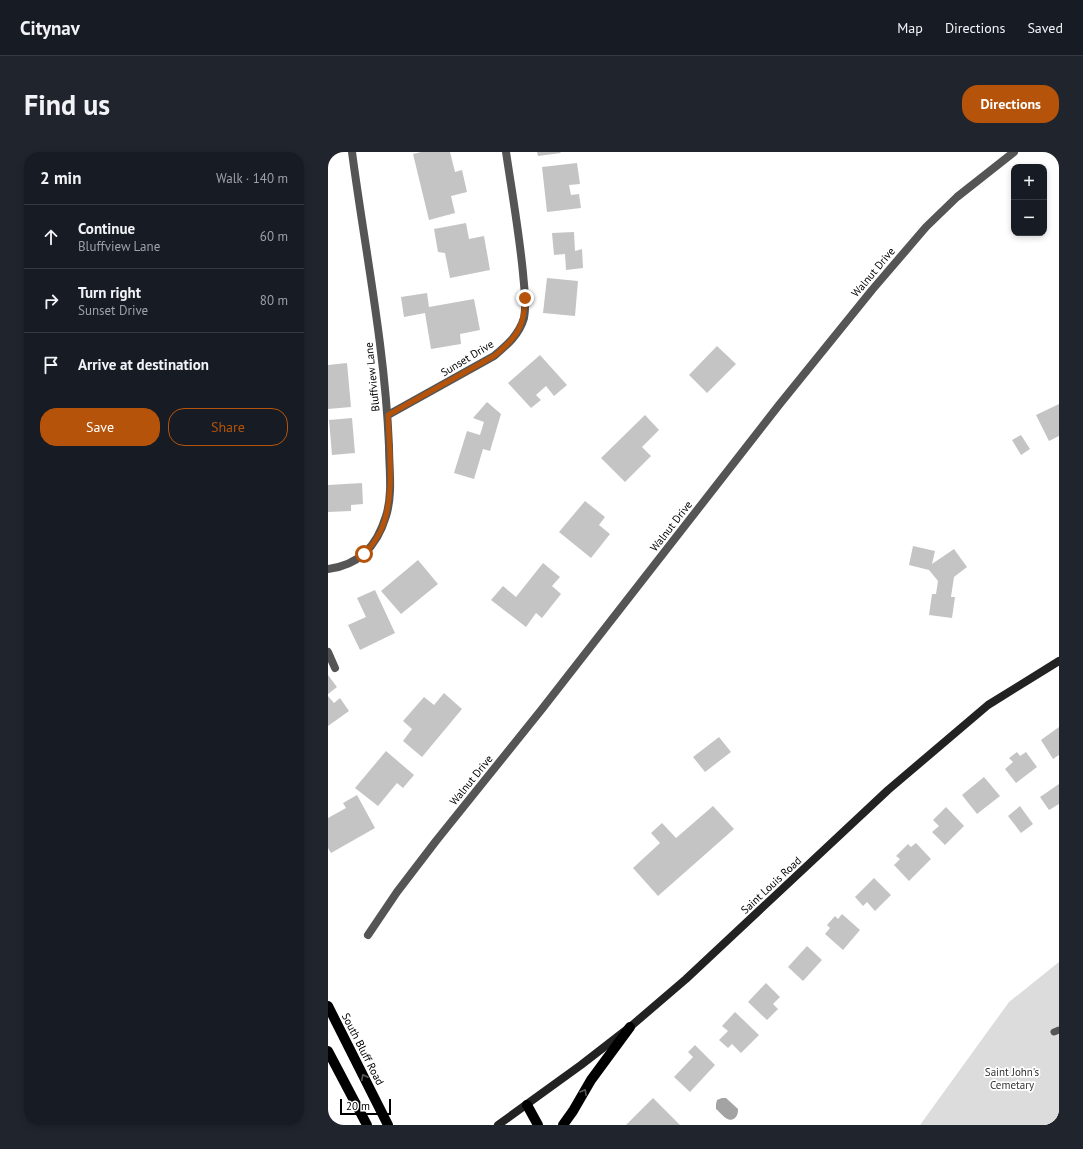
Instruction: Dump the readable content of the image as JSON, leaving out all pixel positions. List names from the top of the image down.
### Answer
{
  "streets": {
    "main road": ["South Bluff Road"],
    "street": [
      "Walnut Drive",
      "Sunset Drive",
      "Bluffview Lane",
      "Saint Louis Road"
    ]
  },
  "crossings": [
    ["Sunset Drive", "Bluffview Lane"]
  ],
  "parks": ["Saint John's Cemetary"],
  "scale_bar": "20 m",
  "page": {
    "header": "Citynav",
    "nav": ["Map", "Directions", "Saved"],
    "buttons": [
      "Directions",
      ["Save", "Share"]
    ],
    "title": "Find us",
    "heading": ["2 min", "Walk · 140 m"],
    "map_buttons": ["+", "−"],
    "list": [
      ["Continue", "Bluffview Lane", "60 m"],
      ["Turn right", "Sunset Drive", "80 m"],
      "Arrive at destination"
    ],
    "scale": "20 m"
  }
}
